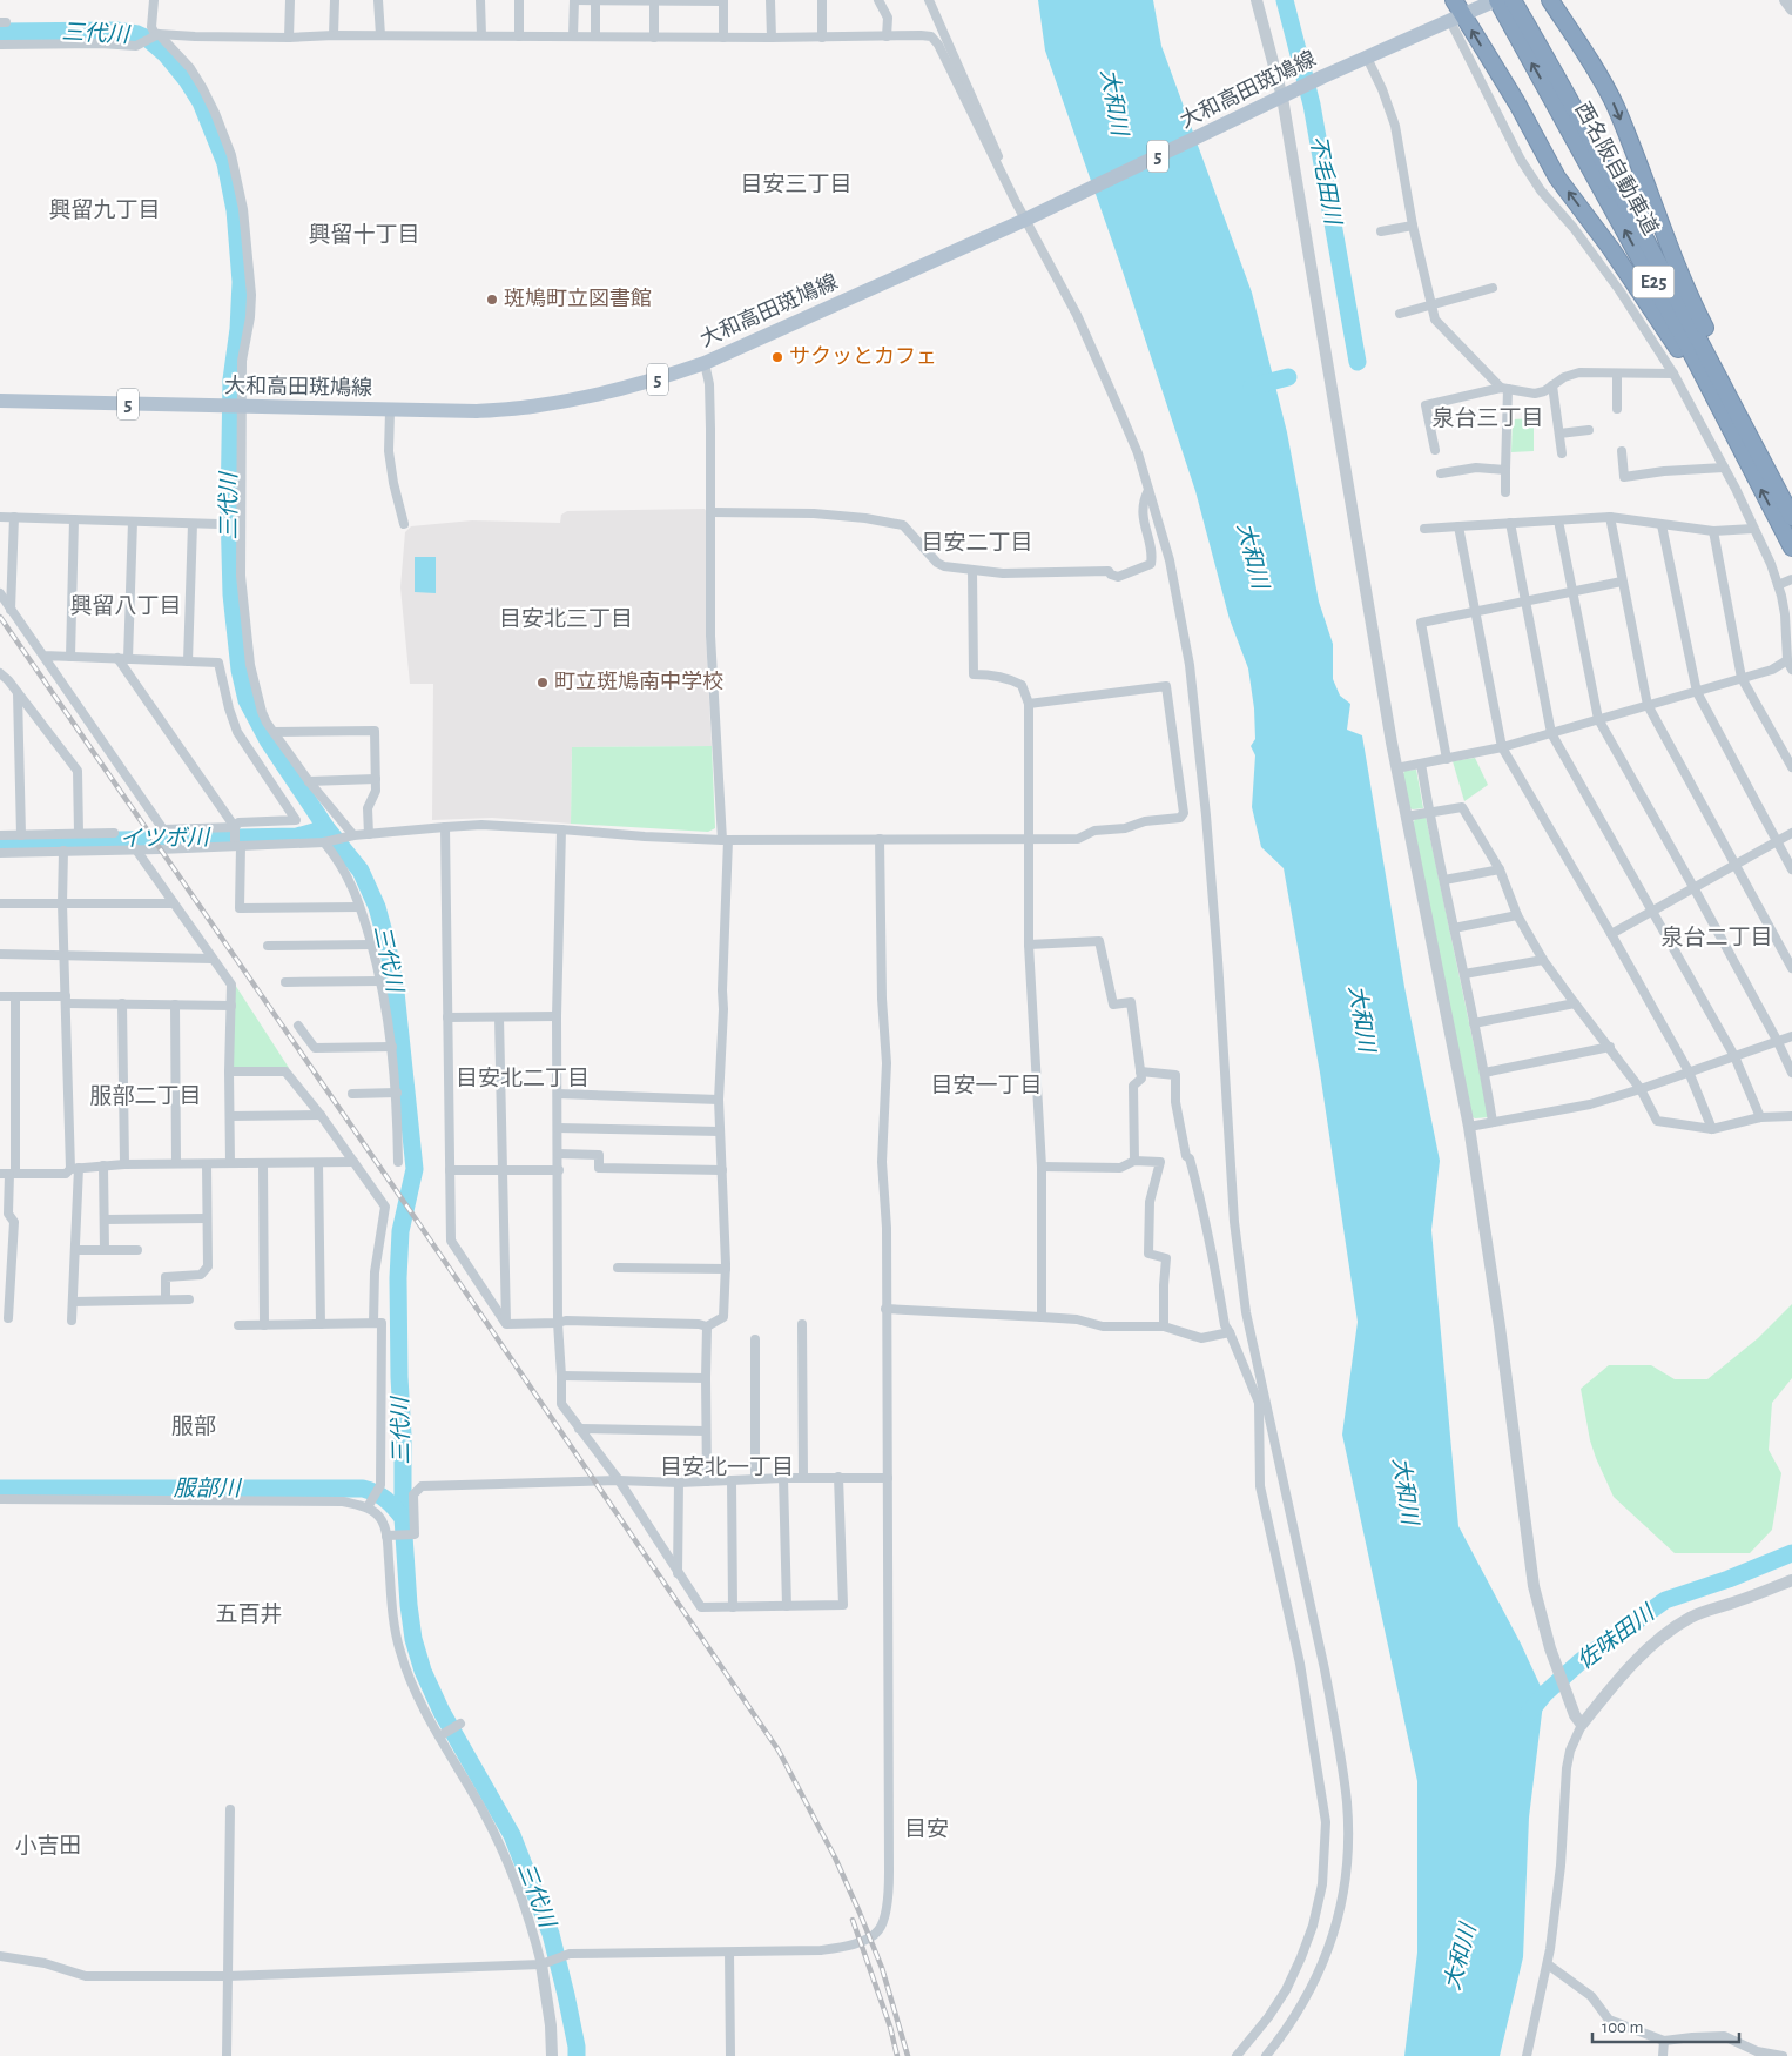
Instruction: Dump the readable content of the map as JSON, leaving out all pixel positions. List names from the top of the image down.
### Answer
{
  "streets": {
    "highway": ["西名阪自動車道", "E25"],
    "main road": ["大和高田斑鳩線", "5"]
  },
  "crossings": [
    ["大和高田斑鳩線", "西名阪自動車道"]
  ],
  "districts": [
    "目安三丁目",
    "興留九丁目",
    "興留十丁目",
    "泉台三丁目",
    "目安二丁目",
    "興留八丁目",
    "目安北三丁目",
    "泉台二丁目",
    "目安北二丁目",
    "目安一丁目",
    "服部二丁目",
    "服部",
    "目安北一丁目",
    "五百井",
    "目安",
    "小吉田"
  ],
  "water": [
    "三代川",
    "大和川",
    "不毛田川",
    "イツボ川",
    "服部川",
    "佐味田川"
  ],
  "places": ["斑鳩町立図書館", "サクッとカフェ", "町立斑鳩南中学校"],
  "scale_bar": "100 m"
}
